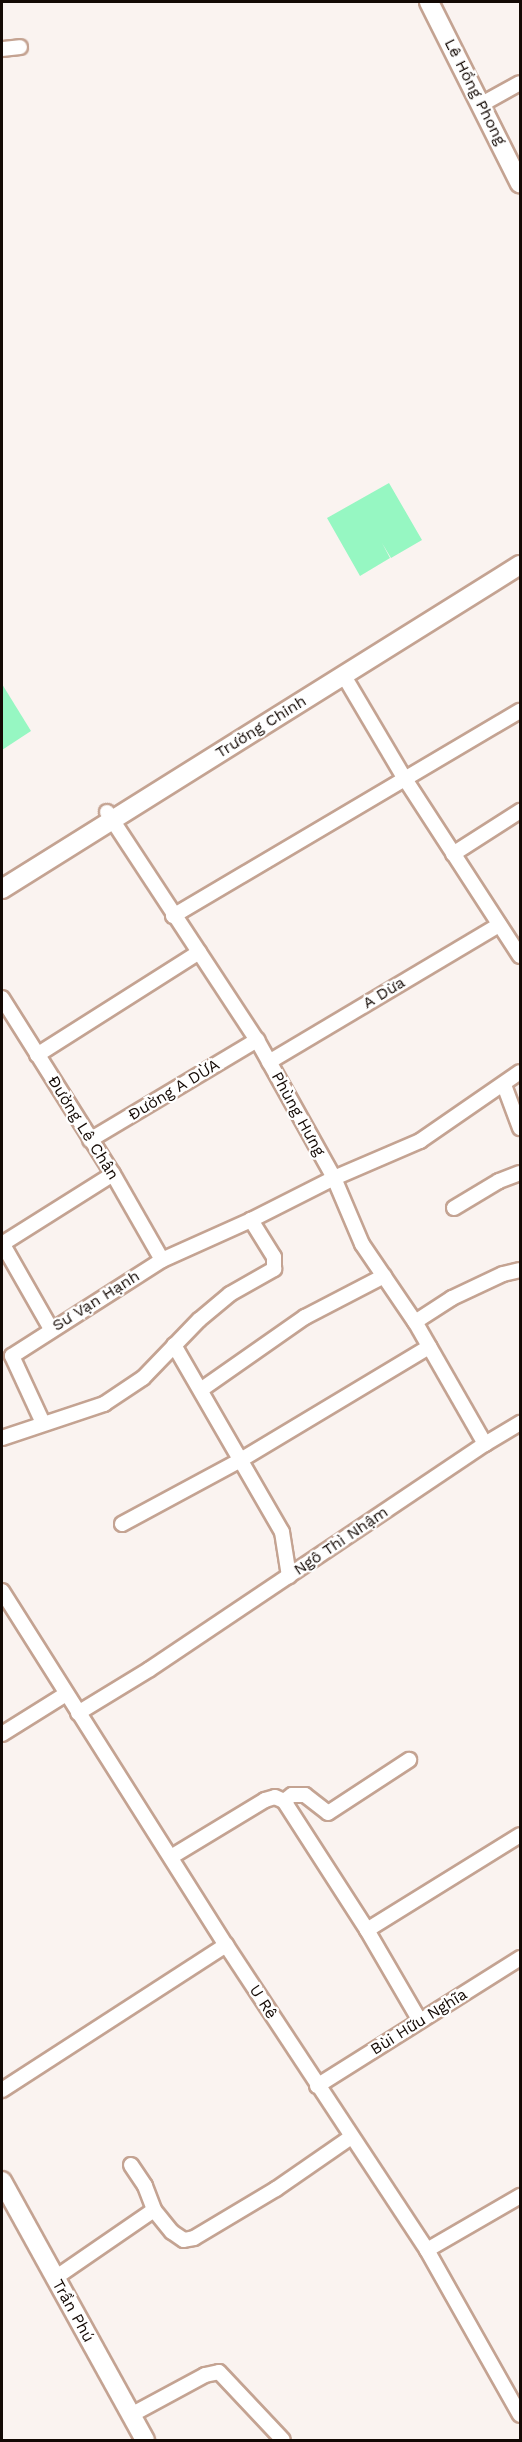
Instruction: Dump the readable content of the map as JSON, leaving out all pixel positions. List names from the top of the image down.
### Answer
{
  "streets": {
    "street": [
      "Lê Hồng Phong",
      "Trường Chinh",
      "A Dừa",
      "Đường A DỪA",
      "Phùng Hưng",
      "Đường Lê Chân",
      "Sư Vạn Hạnh",
      "Ngô Thì Nhậm",
      "U Rê",
      "Bùi Hữu Nghĩa",
      "Trần Phú"
    ]
  },
  "crossings": [
    ["Trường Chinh", "Phùng Hưng"],
    ["A Dừa", "Phùng Hưng"],
    ["Đường A DỪA", "Phùng Hưng"],
    ["Đường A DỪA", "Đường Lê Chân"],
    ["Phùng Hưng", "Sư Vạn Hạnh"],
    ["Đường Lê Chân", "Sư Vạn Hạnh"],
    ["Ngô Thì Nhậm", "U Rê"],
    ["U Rê", "Bùi Hữu Nghĩa"]
  ]
}
